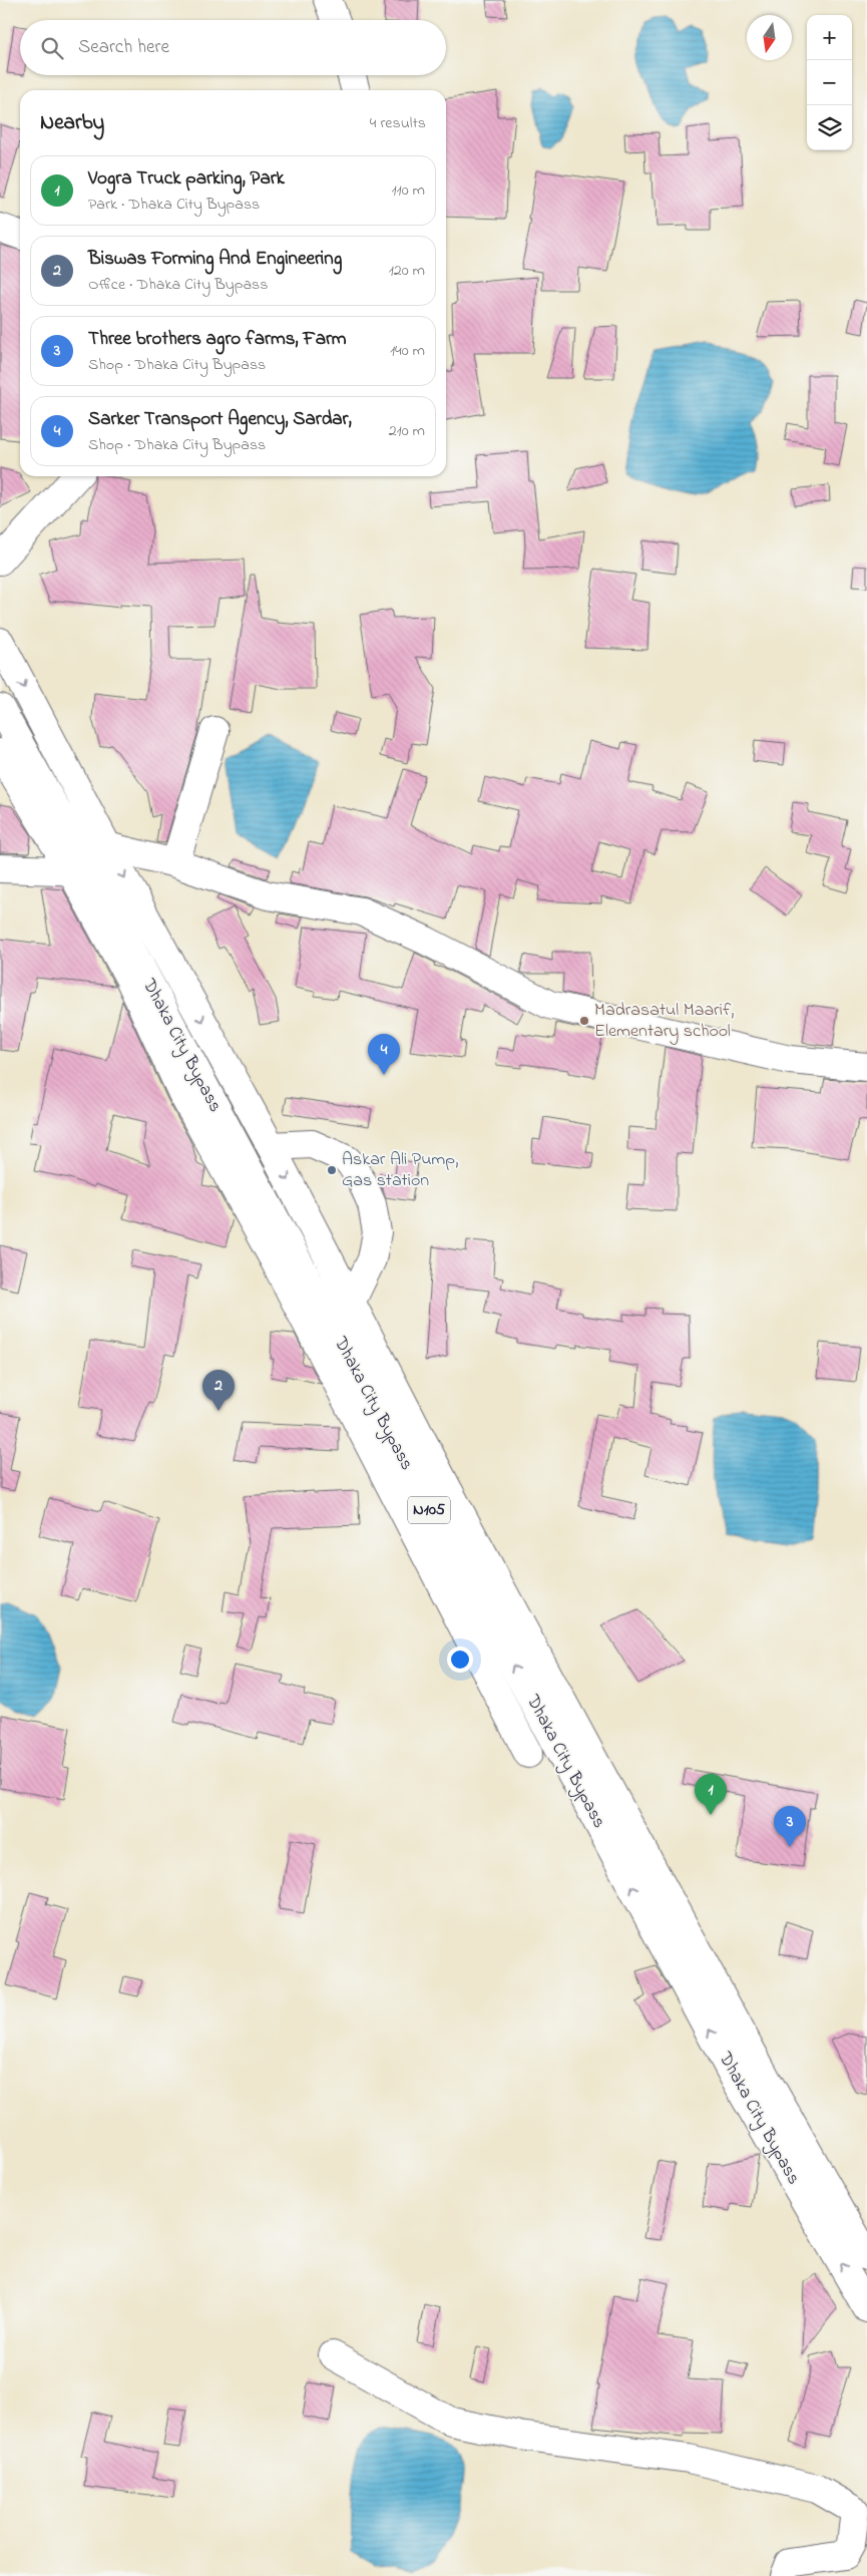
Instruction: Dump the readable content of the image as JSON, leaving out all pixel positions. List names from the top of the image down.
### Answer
{
  "streets": {
    "main road": ["Dhaka City Bypass", "N105"]
  },
  "places": ["Madrasatul Maarif, Elementary school", "Askar Ali Pump, Gas station"],
  "north": "bottom",
  "page": {
    "map_buttons": ["+", "−"],
    "search": "Search here",
    "heading": ["Nearby", "4 results"],
    "list": [
      {
        "mark": "1",
        "name": "Vogra Truck parking, Park",
        "note": "Park · Dhaka City Bypass",
        "value": "110 m"
      },
      {
        "mark": "2",
        "name": "Biswas Forming And Engineering",
        "note": "Office · Dhaka City Bypass",
        "value": "120 m"
      },
      {
        "mark": "3",
        "name": "Three brothers agro farms, Farm",
        "note": "Shop · Dhaka City Bypass",
        "value": "140 m"
      },
      {
        "mark": "4",
        "name": "Sarker Transport Agency, Sardar,",
        "note": "Shop · Dhaka City Bypass",
        "value": "210 m"
      }
    ],
    "pins": [
      "4",
      "2",
      "1",
      "3"
    ]
  }
}
